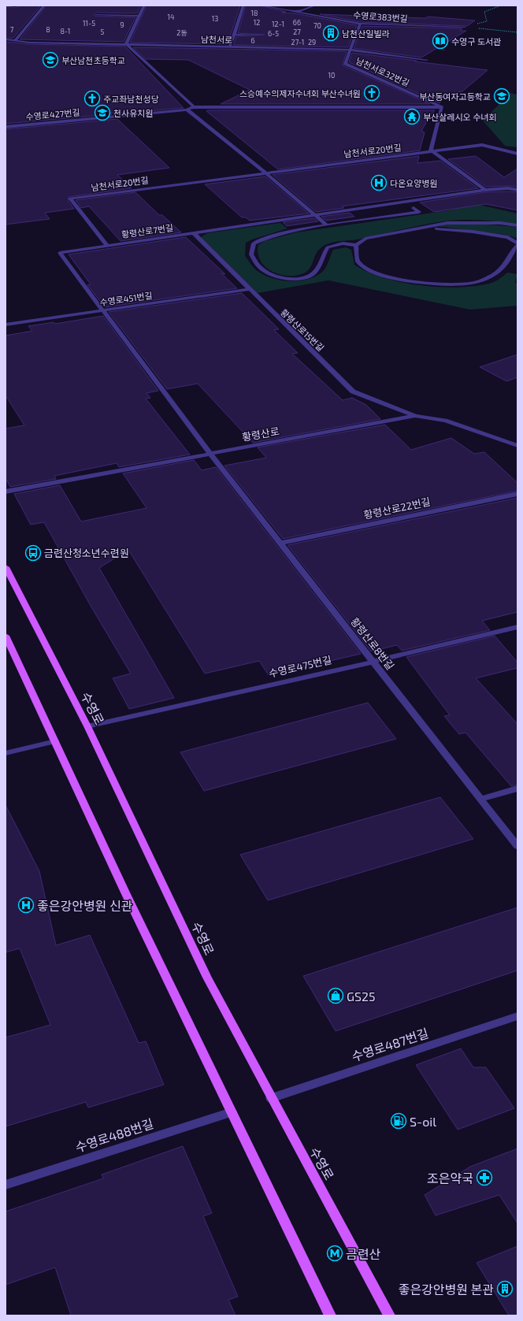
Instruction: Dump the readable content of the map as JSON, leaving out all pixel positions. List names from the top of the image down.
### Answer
{
  "streets": {
    "main road": ["수영로"],
    "street": [
      "수영로383번길",
      "남천서로",
      "남천서로32번길",
      "수영로427번길",
      "남천서로20번길",
      "황령산로7번길",
      "수영로451번길",
      "황령산로15번길",
      "황령산로",
      "황령산로22번길",
      "황령산로8번길",
      "수영로475번길",
      "수영로487번길",
      "수영로488번길"
    ]
  },
  "crossings": [
    ["수영로383번길", "남천서로32번길"],
    ["남천서로", "남천서로32번길"],
    ["남천서로32번길", "수영로427번길"],
    ["남천서로20번길", "황령산로7번길"],
    ["황령산로7번길", "수영로451번길"],
    ["황령산로7번길", "황령산로15번길"],
    ["황령산로7번길", "황령산로"],
    ["황령산로7번길", "황령산로8번길"],
    ["수영로451번길", "황령산로15번길"],
    ["황령산로15번길", "황령산로"],
    ["황령산로", "황령산로8번길"],
    ["황령산로22번길", "황령산로8번길"],
    ["황령산로8번길", "수영로475번길"],
    ["수영로475번길", "수영로"],
    ["수영로", "수영로487번길"]
  ],
  "places": {
    "building": ["남천산일빌라", "좋은강안병원 본관"],
    "library": ["수영구 도서관"],
    "school or university": ["부산남천초등학교", "부산동여자고등학교", "천사유치원"],
    "church": ["스승예수의제자수녀회 부산수녀원", "주교좌남천성당"],
    "temple": ["부산살레시오 수녀회"],
    "hospital": ["다온요양병원", "좋은강안병원 신관"],
    "bus stop": ["금련산청소년수련원"],
    "shop": ["GS25"],
    "fuel station": ["S-oil"],
    "pharmacy": ["조은약국"],
    "metro station": ["금련산"]
  },
  "house_numbers": [
    "18",
    "14",
    "13",
    "12",
    "66",
    "11-5",
    "12-1",
    "9",
    "70",
    "7",
    "8",
    "8-1",
    "5",
    "27",
    "2동",
    "6-5",
    "6",
    "27-1",
    "29",
    "10"
  ]
}
